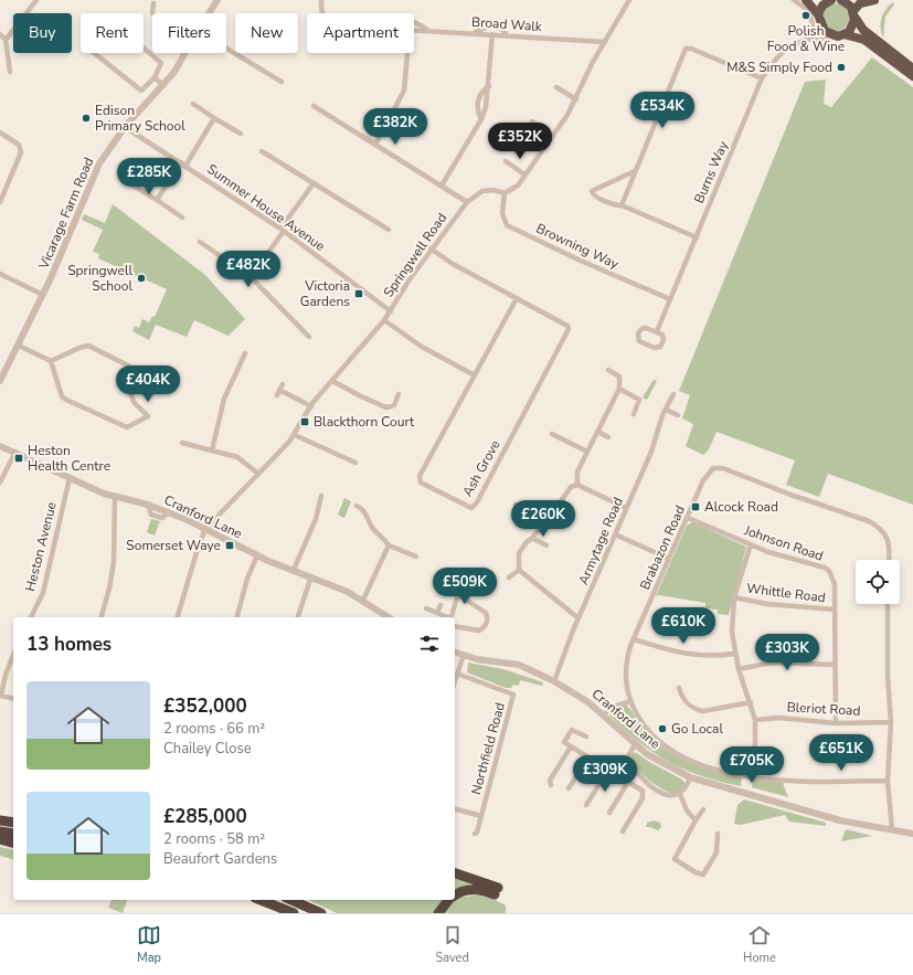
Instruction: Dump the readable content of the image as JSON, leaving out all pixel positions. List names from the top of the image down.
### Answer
{
  "streets": {
    "street": [
      "Broad Walk",
      "Burns Way",
      "Summer House Avenue",
      "Vicarage Farm Road",
      "Browning Way",
      "Springwell Road",
      "Ash Grove",
      "Cranford Lane",
      "Armytage Road",
      "Johnson Road",
      "Heston Avenue",
      "Brabazon Road",
      "Whittle Road",
      "Bleriot Road",
      "Northfield Road"
    ]
  },
  "crossings": [
    ["Burns Way", "Browning Way"],
    ["Summer House Avenue", "Vicarage Farm Road"],
    ["Summer House Avenue", "Springwell Road"],
    ["Browning Way", "Springwell Road"],
    ["Springwell Road", "Ash Grove"],
    ["Springwell Road", "Cranford Lane"],
    ["Cranford Lane", "Armytage Road"],
    ["Cranford Lane", "Heston Avenue"],
    ["Johnson Road", "Brabazon Road"],
    ["Johnson Road", "Whittle Road"],
    ["Johnson Road", "Bleriot Road"]
  ],
  "places": {
    "other": [
      "Polish Food & Wine",
      "M&S Simply Food",
      "Edison Primary School",
      "Springwell School",
      "Go Local"
    ],
    "transit": [
      "Victoria Gardens",
      "Blackthorn Court",
      "Heston Health Centre",
      "Alcock Road",
      "Somerset Waye"
    ]
  },
  "page": {
    "chip": [
      "Buy",
      "Rent",
      "Filters",
      "New",
      "Apartment"
    ],
    "price": [
      "£534K",
      "£382K",
      "£352K",
      "£285K",
      "£482K",
      "£404K",
      "£260K",
      "£509K",
      "£610K",
      "£303K",
      "£651K",
      "£705K",
      "£309K"
    ],
    "heading": "13 homes",
    "list": [
      {
        "name": "£352,000",
        "note": "2 rooms · 66 m² · Chailey Close"
      },
      {
        "name": "£285,000",
        "note": "2 rooms · 58 m² · Beaufort Gardens"
      }
    ],
    "tabs": ["Map", "Saved", "Home"]
  }
}
